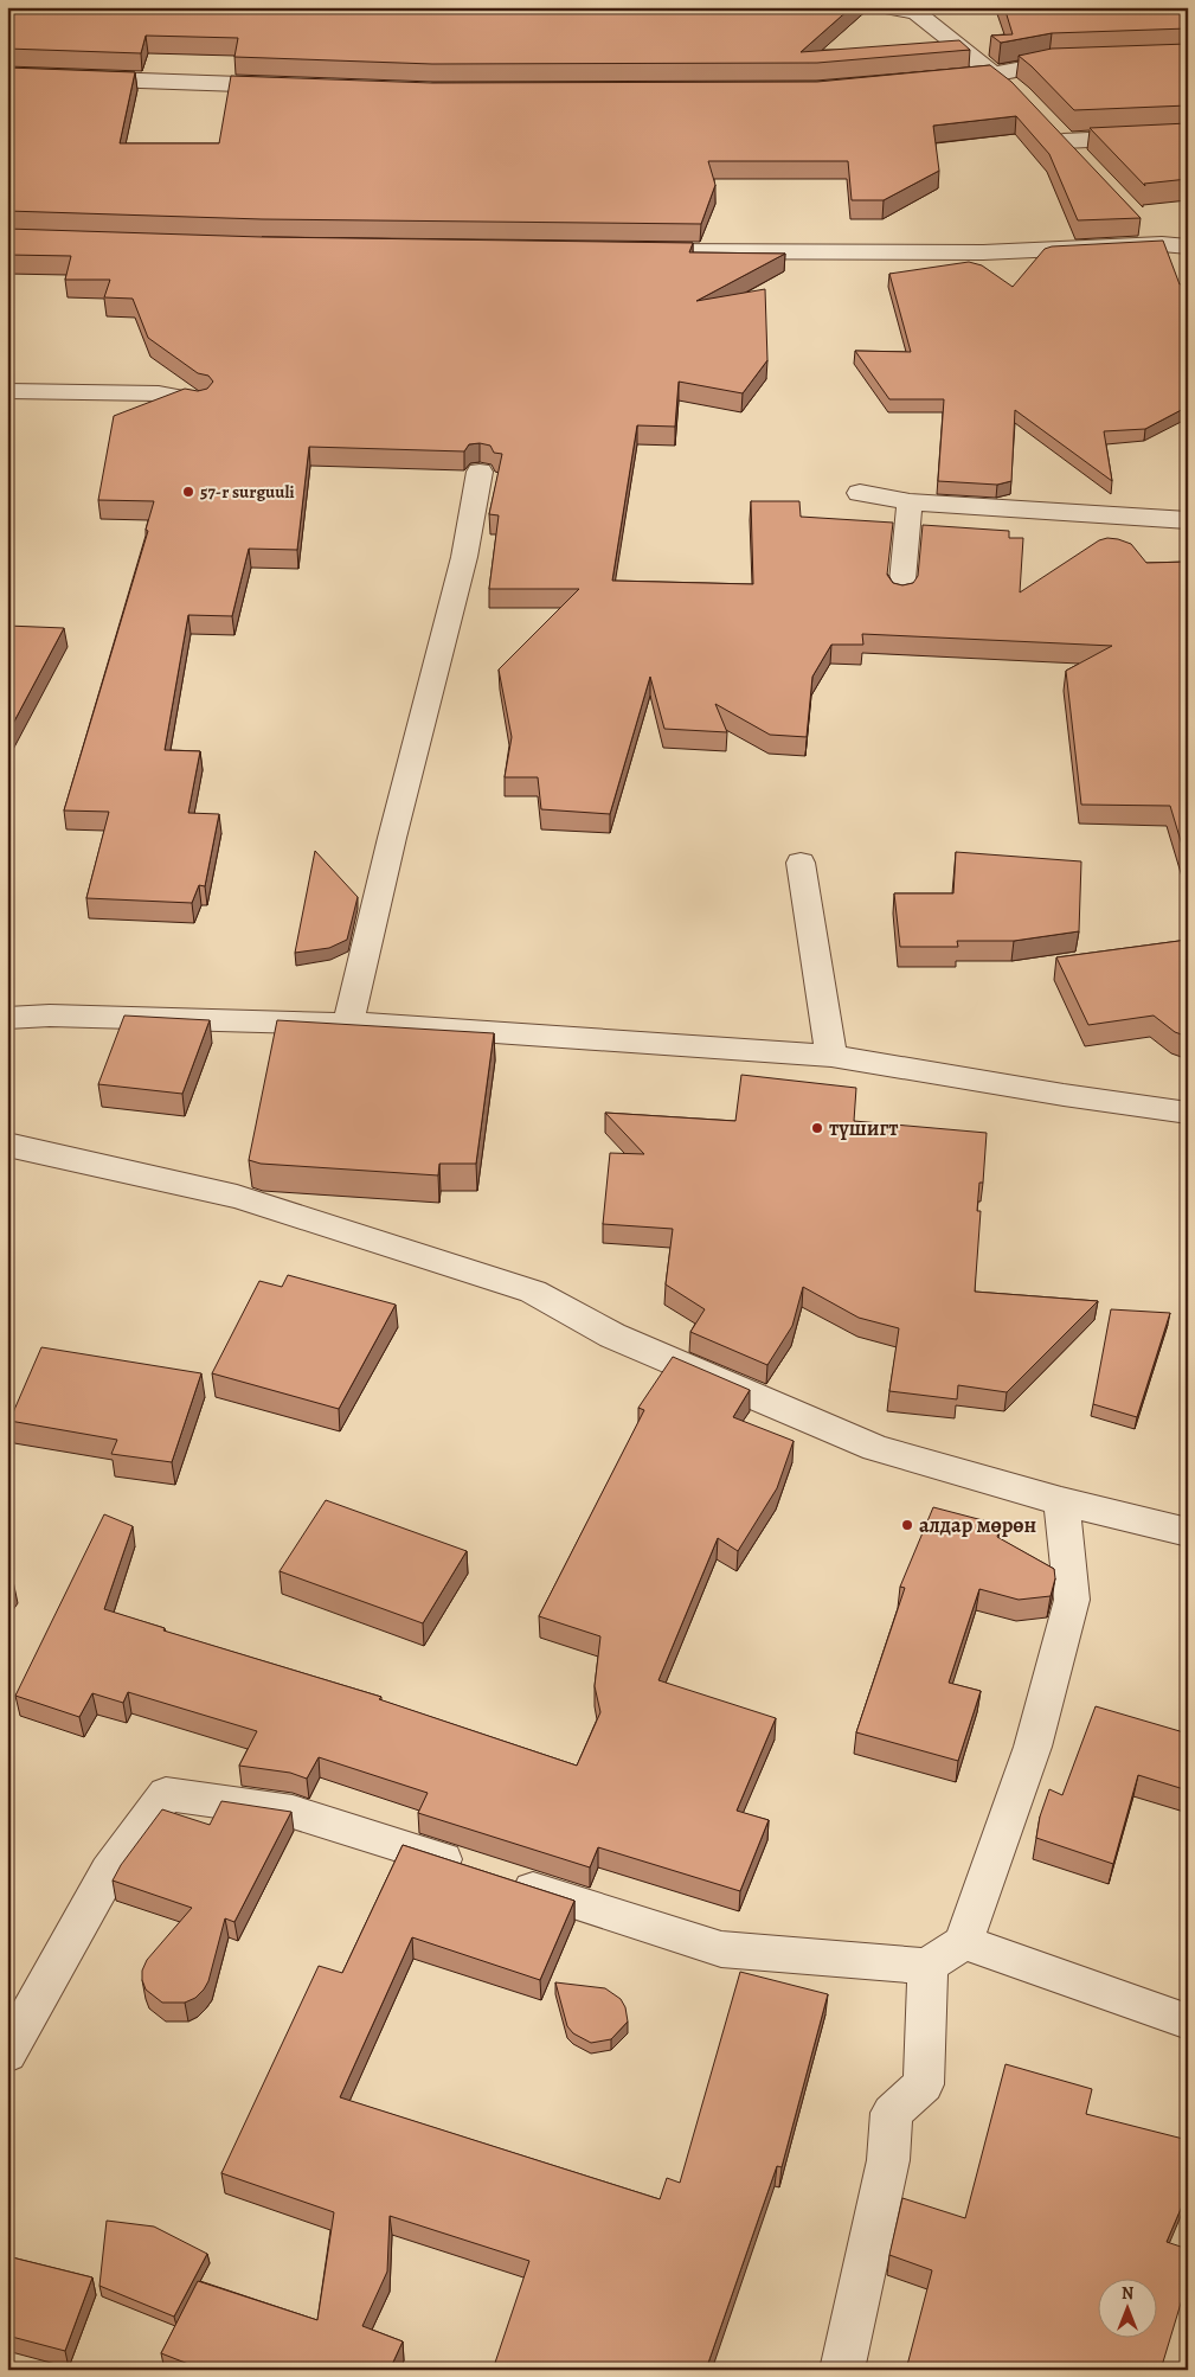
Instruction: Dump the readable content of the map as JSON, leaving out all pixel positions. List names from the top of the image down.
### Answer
{
  "places": ["57-r surguuli", "түшигт", "алдар мөрөн"],
  "north": "top"
}
